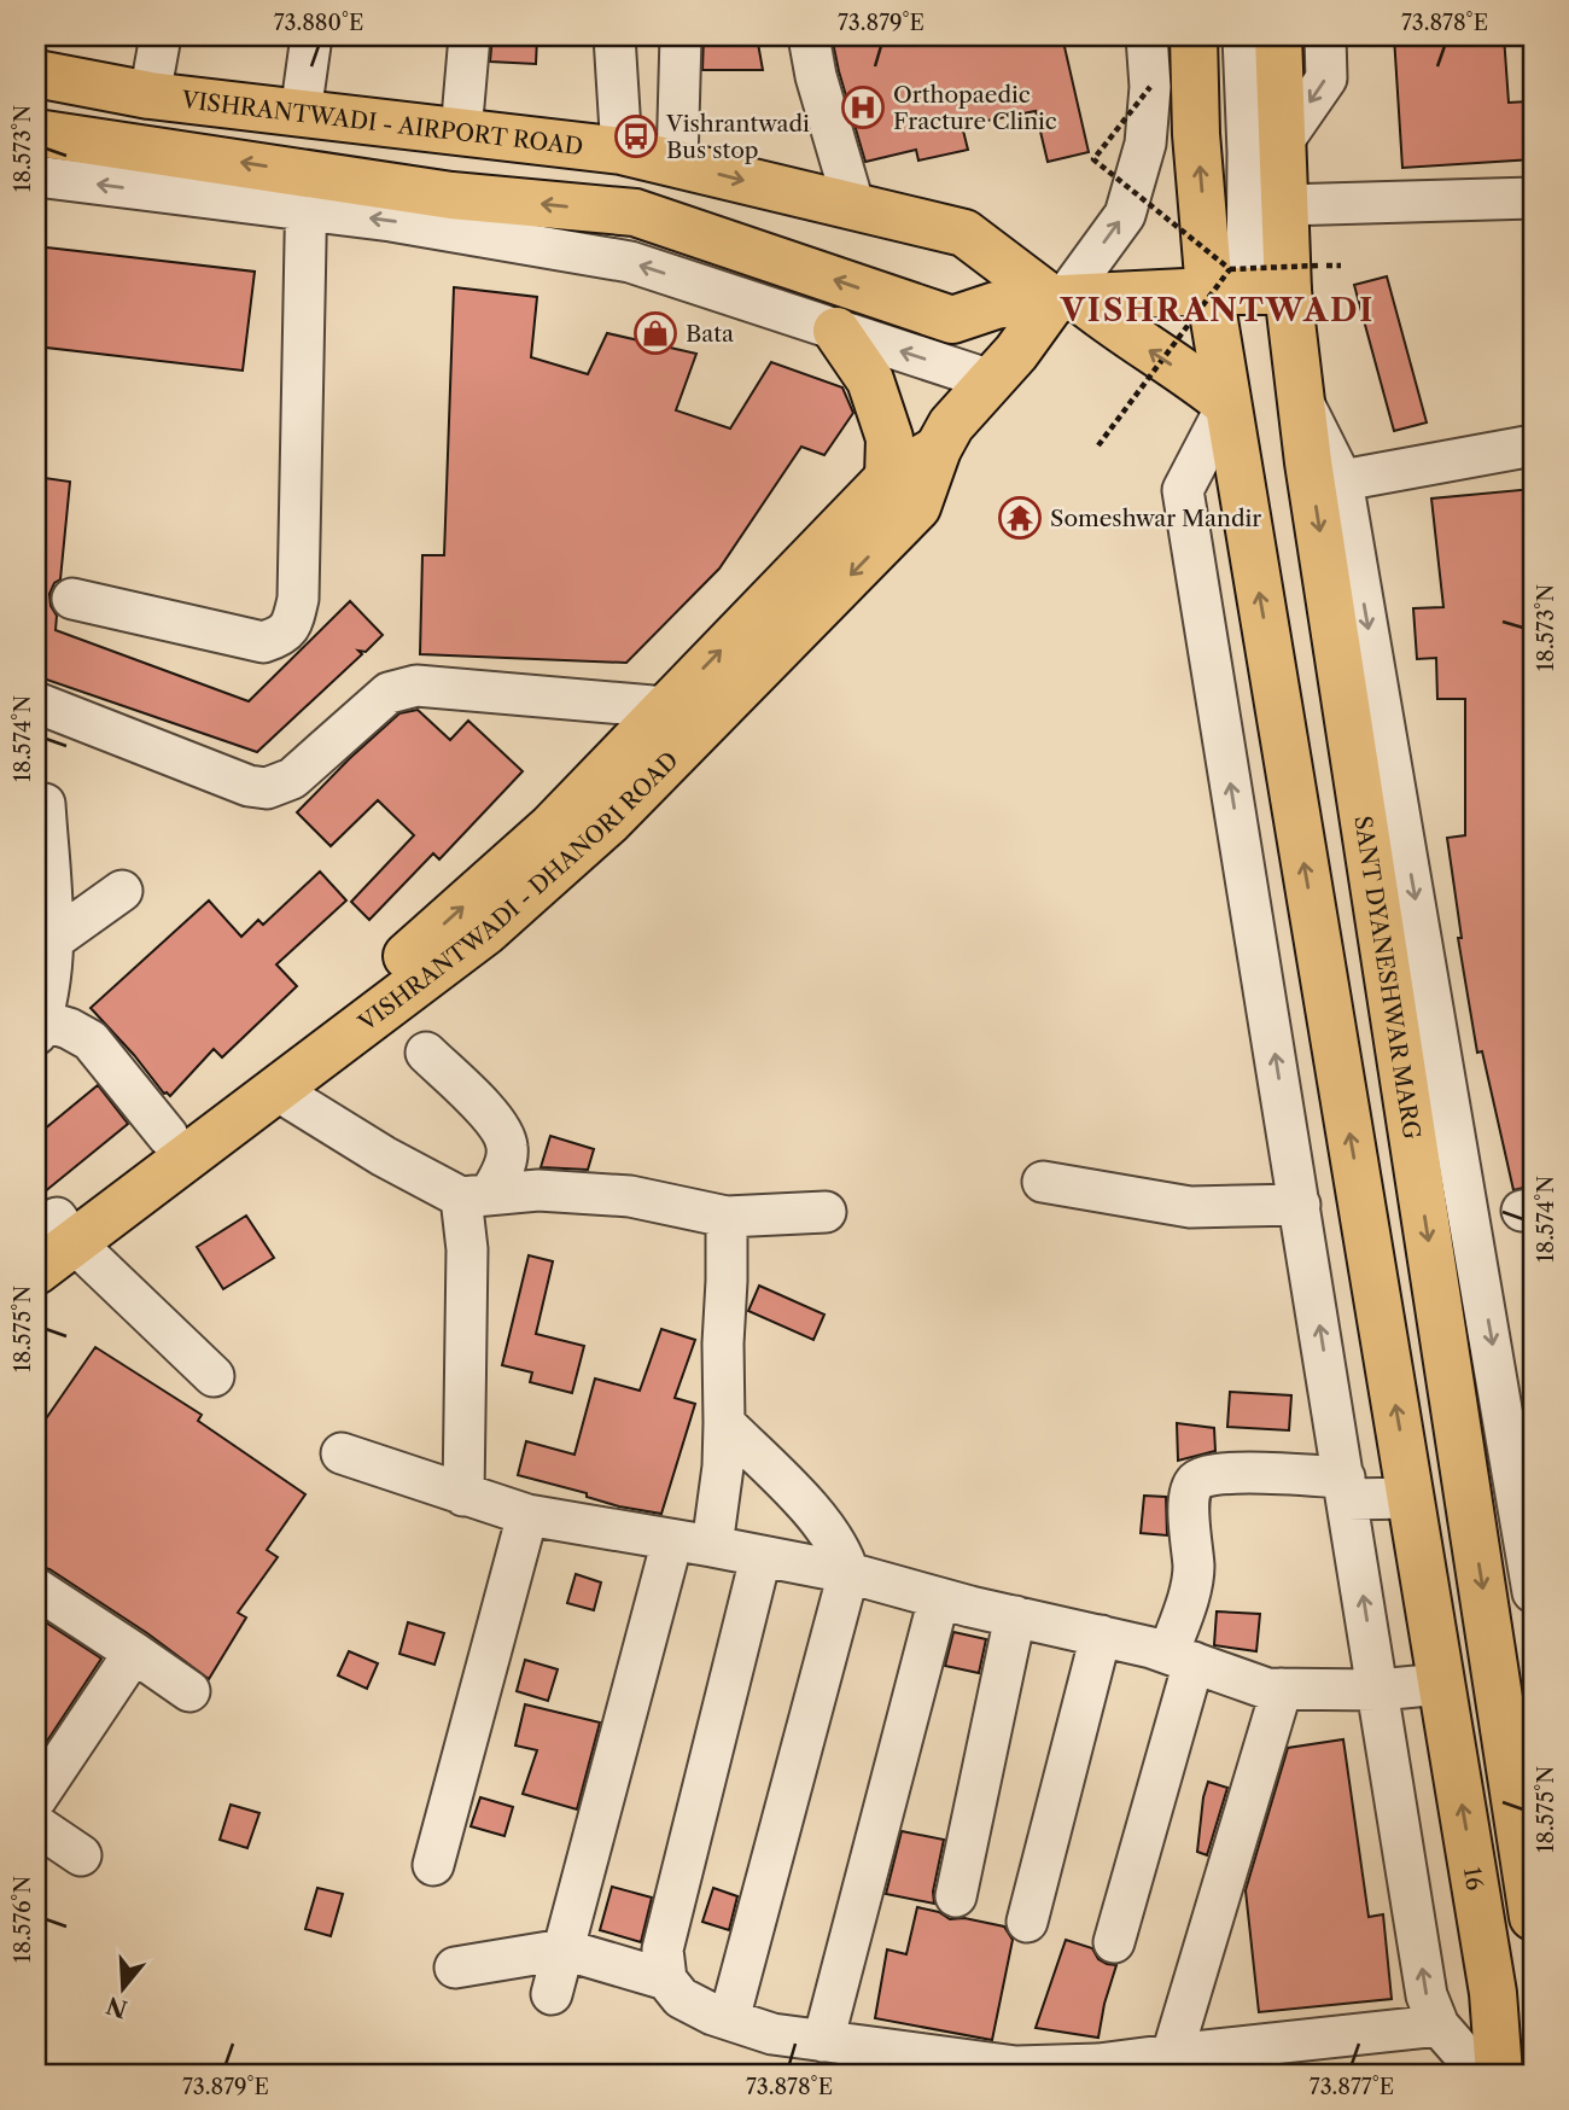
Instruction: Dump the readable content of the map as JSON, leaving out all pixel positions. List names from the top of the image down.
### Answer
{
  "streets": {
    "main road": [
      "VISHRANTWADI - AIRPORT ROAD",
      "VISHRANTWADI - DHANORI ROAD",
      "SANT DYANESHWAR MARG",
      "16"
    ]
  },
  "crossings": [
    ["VISHRANTWADI - AIRPORT ROAD", "VISHRANTWADI - DHANORI ROAD"],
    ["VISHRANTWADI - AIRPORT ROAD", "SANT DYANESHWAR MARG"],
    ["SANT DYANESHWAR MARG", "16"]
  ],
  "one_way": ["16"],
  "districts": ["VISHRANTWADI"],
  "places": {
    "hospital": ["Orthopaedic Fracture Clinic"],
    "bus stop": ["Vishrantwadi Bus stop"],
    "shop": ["Bata"],
    "temple": ["Someshwar Mandir"]
  },
  "north": "bottom",
  "coordinates": [
    "73.880°E",
    "73.879°E",
    "73.878°E",
    "18.573°N",
    "18.574°N",
    "18.575°N",
    "18.576°N",
    "73.877°E"
  ]
}
